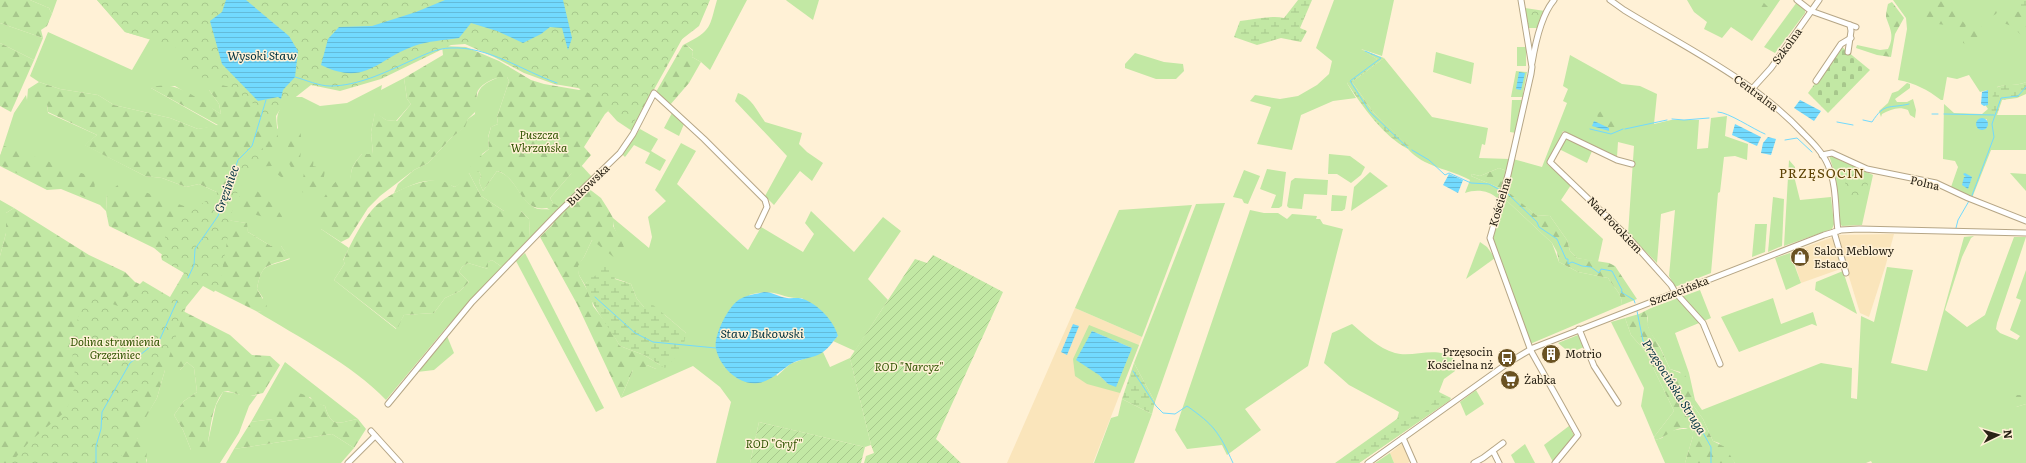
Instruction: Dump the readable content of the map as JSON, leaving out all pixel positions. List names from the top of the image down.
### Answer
{
  "streets": {
    "street": [
      "Szkolna",
      "Centralna",
      "Polna",
      "Bukowska",
      "Kościelna",
      "Nad Potokiem",
      "Szczecińska"
    ]
  },
  "crossings": [
    ["Szkolna", "Centralna"],
    ["Centralna", "Polna"],
    ["Centralna", "Szczecińska"],
    ["Kościelna", "Szczecińska"],
    ["Nad Potokiem", "Szczecińska"]
  ],
  "districts": ["PRZĘSOCIN"],
  "water": [
    "Wysoki Staw",
    "Gręziniec",
    "Staw Bukowski",
    "Przęsocińska Struga"
  ],
  "parks": [
    "Puszcza Wkrzańska",
    "Dolina strumienia Grzęziniec",
    "ROD \"Narcyz\"",
    "ROD \"Gryf\""
  ],
  "places": {
    "shop": ["Salon Meblowy Estaco"],
    "building": ["Motrio"],
    "bus stop": ["Przęsocin Kościelna nż"],
    "supermarket": ["Żabka"]
  },
  "north": "right"
}
